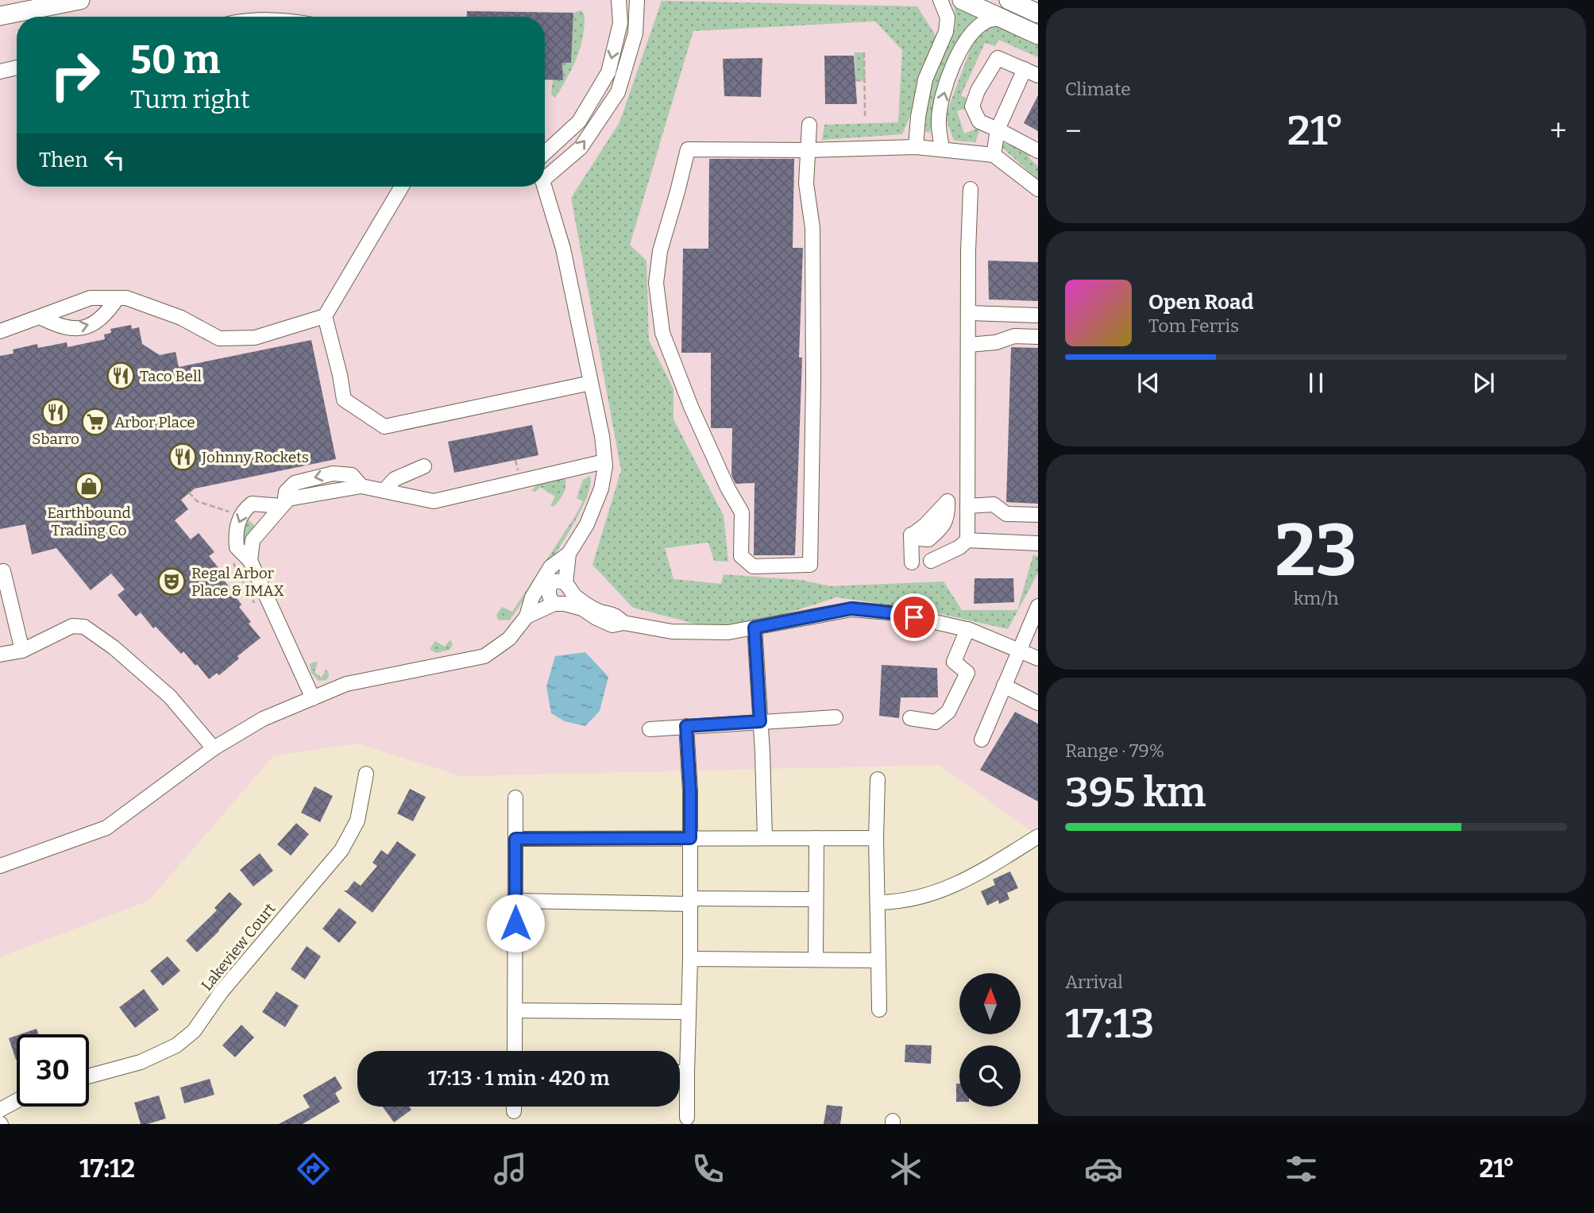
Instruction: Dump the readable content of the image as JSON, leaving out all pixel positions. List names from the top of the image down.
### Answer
{
  "streets": {
    "street": ["Lakeview Court"]
  },
  "places": {
    "restaurant": ["Taco Bell", "Sbarro", "Johnny Rockets"],
    "supermarket": ["Arbor Place"],
    "shop": ["Earthbound Trading Co"],
    "theatre": ["Regal Arbor Place & IMAX"]
  },
  "north": "top",
  "page": {
    "tile": [
      "Climate",
      ["23", "km/h"],
      ["Range · 79%", "395 km"],
      ["Arrival", "17:13"]
    ],
    "turn": ["50 m", "Turn right"],
    "heat": ["−", "21°", "+"],
    "then": "Then",
    "song": ["Open Road", "Tom Ferris"],
    "limit": "30",
    "trip": "17:13 · 1 min · 420 m",
    "tabs": ["17:12", "21°"]
  }
}
